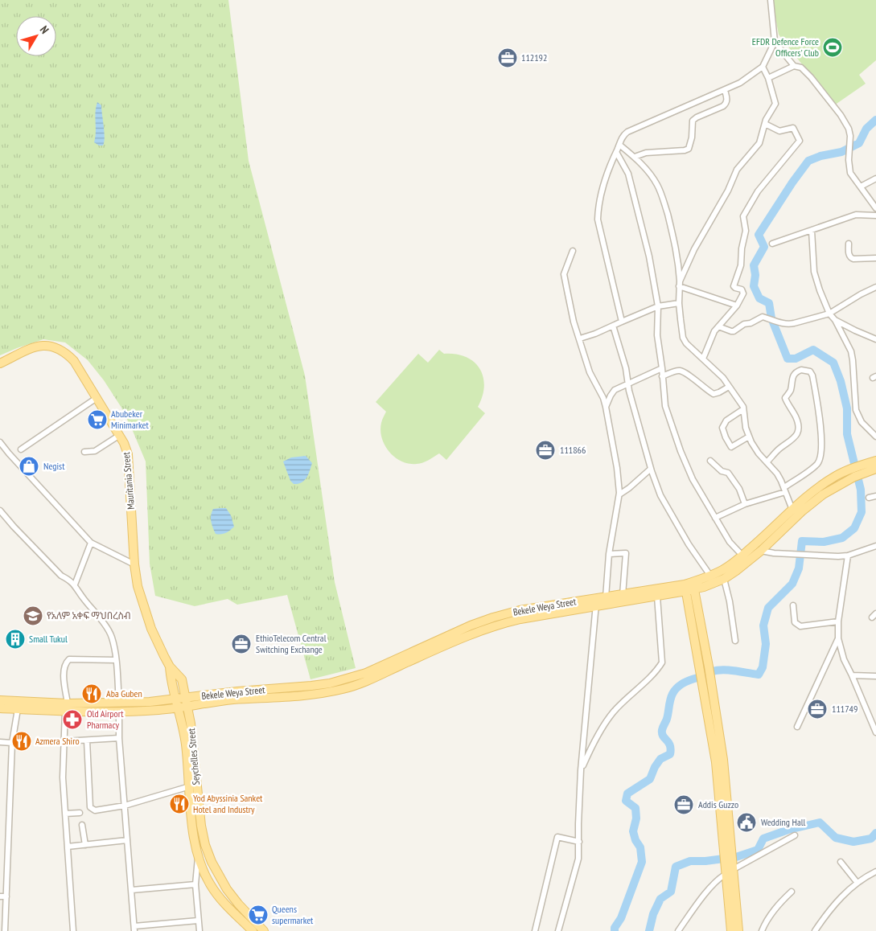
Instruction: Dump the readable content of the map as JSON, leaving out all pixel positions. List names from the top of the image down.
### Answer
{
  "streets": {
    "main road": ["Mauritania Street", "Bekele Weya Street", "Seychelles Street"]
  },
  "crossings": [
    ["Mauritania Street", "Bekele Weya Street"],
    ["Mauritania Street", "Seychelles Street"],
    ["Bekele Weya Street", "Seychelles Street"]
  ],
  "places": {
    "sports": ["EFDR Defence Force Officers' Club"],
    "office": [
      "112192",
      "111866",
      "EthioTelecom Central Switching Exchange",
      "111749",
      "Addis Guzzo"
    ],
    "supermarket": ["Abubeker Minimarket", "Queens supermarket"],
    "shop": ["Negist"],
    "school or university": ["የአለም አቀፍ ማህበረስብ"],
    "building": ["Small Tukul"],
    "restaurant": ["Aba Guben", "Azmera Shiro", "Yod Abyssinia Sanket Hotel and Industry"],
    "pharmacy": ["Old Airport Pharmacy"],
    "public building": ["Wedding Hall"]
  },
  "north": "top right"
}
